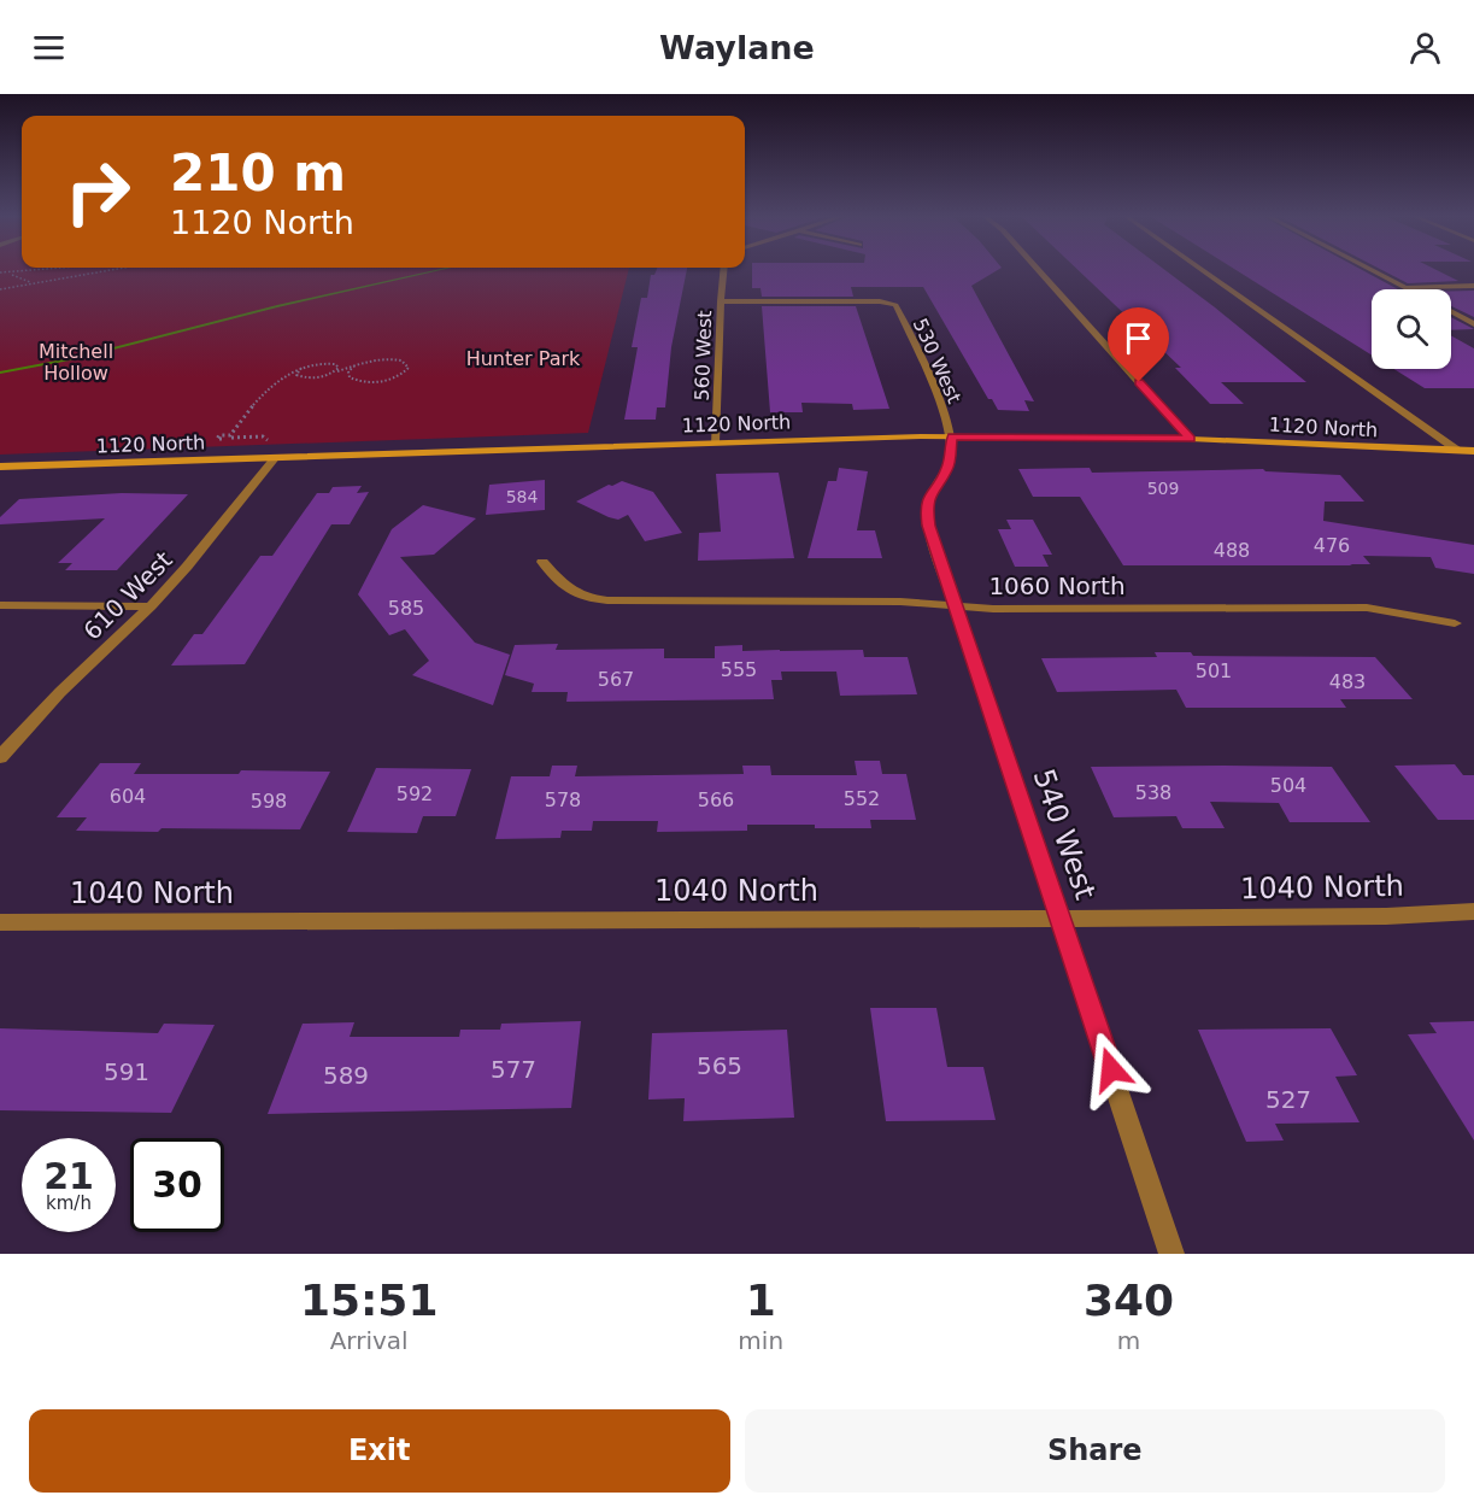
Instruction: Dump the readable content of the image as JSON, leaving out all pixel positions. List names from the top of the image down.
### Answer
{
  "streets": {
    "street": [
      "560 West",
      "530 West",
      "1120 North",
      "1060 North",
      "610 West",
      "540 West",
      "1040 North"
    ]
  },
  "crossings": [
    ["560 West", "530 West"],
    ["560 West", "1120 North"],
    ["530 West", "1120 North"],
    ["530 West", "540 West"],
    ["1120 North", "610 West"],
    ["1120 North", "540 West"],
    ["1060 North", "540 West"],
    ["540 West", "1040 North"]
  ],
  "parks": ["Mitchell Hollow", "Hunter Park"],
  "house_numbers": [
    "509",
    "584",
    "476",
    "488",
    "585",
    "555",
    "501",
    "567",
    "483",
    "504",
    "538",
    "592",
    "604",
    "552",
    "578",
    "566",
    "598",
    "565",
    "577",
    "591",
    "589",
    "527"
  ],
  "page": {
    "header": "Waylane",
    "turn": ["210 m", "1120 North"],
    "speed": "21 km/h",
    "limit": "30",
    "eta": [
      "15:51",
      "Arrival",
      "1",
      "min",
      "340",
      "m"
    ],
    "buttons": ["Exit", "Share"]
  }
}
